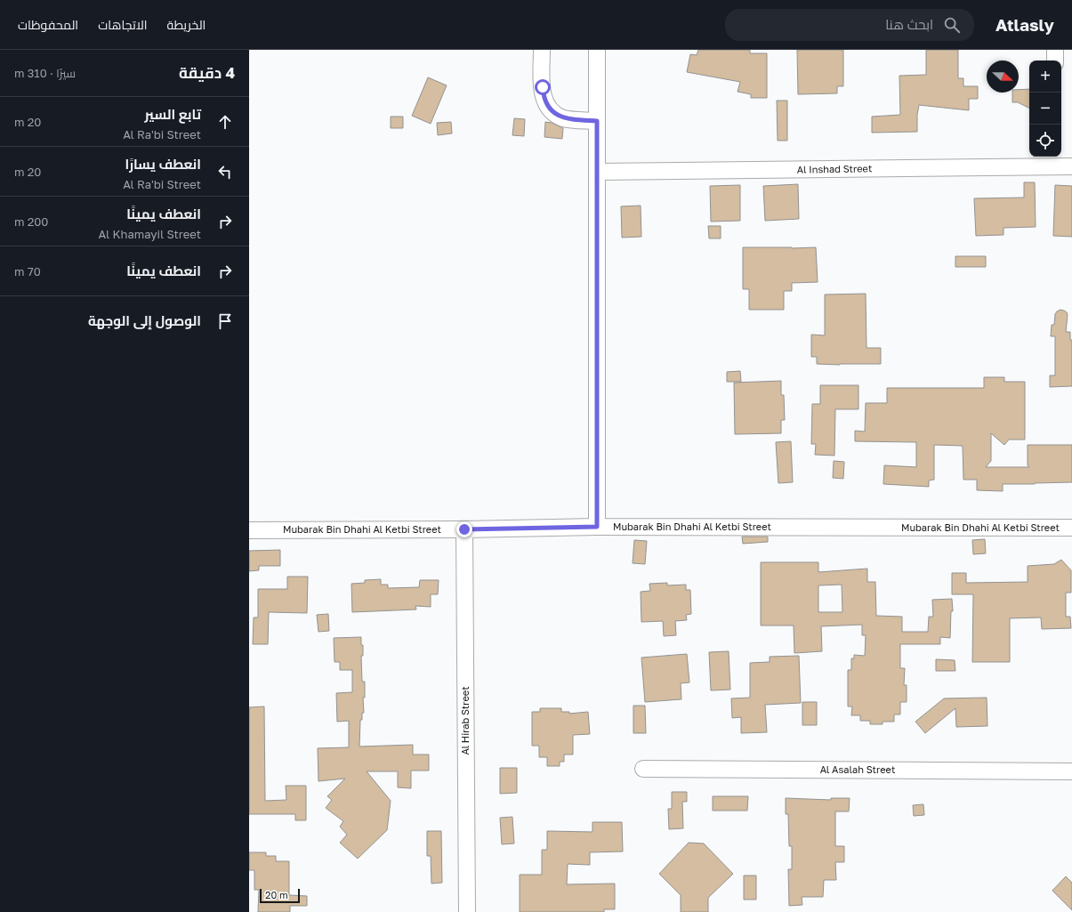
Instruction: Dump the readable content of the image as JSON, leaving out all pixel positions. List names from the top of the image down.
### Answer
{
  "streets": {
    "street": [
      "Al Inshad Street",
      "Mubarak Bin Dhahi Al Ketbi Street",
      "Al Hirab Street",
      "Al Asalah Street"
    ]
  },
  "crossings": [
    ["Mubarak Bin Dhahi Al Ketbi Street", "Al Hirab Street"]
  ],
  "scale_bar": "20 m",
  "north": "right",
  "page": {
    "header": "Atlasly",
    "search": "ابحث هنا",
    "nav": ["الخريطة", "الاتجاهات", "المحفوظات"],
    "heading": ["4 دقيقة", "سيرًا · 310 m"],
    "map_buttons": ["+", "−"],
    "list": [
      ["تابع السير", "Al Ra'bi Street", "20 m"],
      ["انعطف يسارًا", "Al Ra'bi Street", "20 m"],
      ["انعطف يمينًا", "Al Khamayil Street", "200 m"],
      ["انعطف يمينًا", "70 m"],
      "الوصول إلى الوجهة"
    ],
    "scale": "20 m"
  }
}
